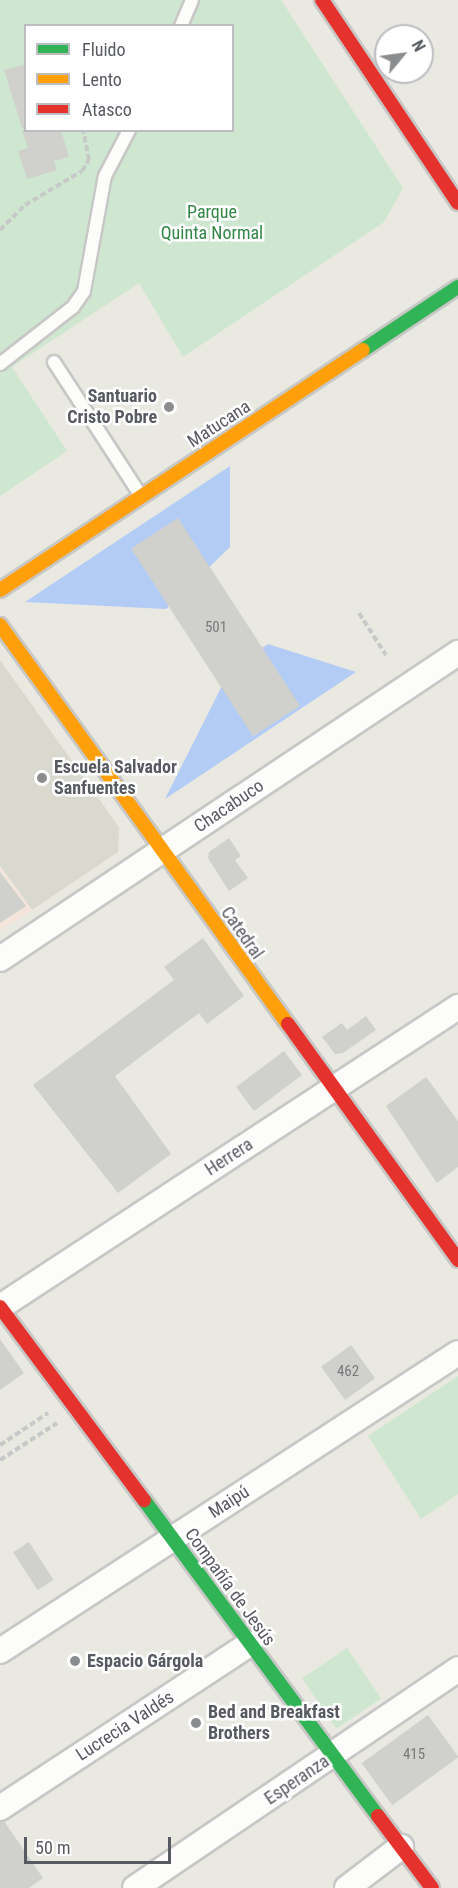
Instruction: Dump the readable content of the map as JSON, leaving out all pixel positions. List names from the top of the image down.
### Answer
{
  "streets": {
    "main road": ["Matucana", "Catedral", "Compañía de Jesús"],
    "street": [
      "Chacabuco",
      "Herrera",
      "Maipú",
      "Lucrecia Valdés",
      "Esperanza"
    ]
  },
  "crossings": [
    ["Chacabuco", "Catedral"],
    ["Catedral", "Herrera"],
    ["Herrera", "Compañía de Jesús"],
    ["Maipú", "Compañía de Jesús"],
    ["Compañía de Jesús", "Lucrecia Valdés"],
    ["Compañía de Jesús", "Esperanza"]
  ],
  "parks": ["Parque Quinta Normal"],
  "places": [
    "Santuario Cristo Pobre",
    "Escuela Salvador Sanfuentes",
    "Espacio Gárgola",
    "Bed and Breakfast Brothers"
  ],
  "house_numbers": ["501", "462", "415"],
  "legend": ["Fluido", "Lento", "Atasco"],
  "scale_bar": "50 m",
  "north": "top right"
}
